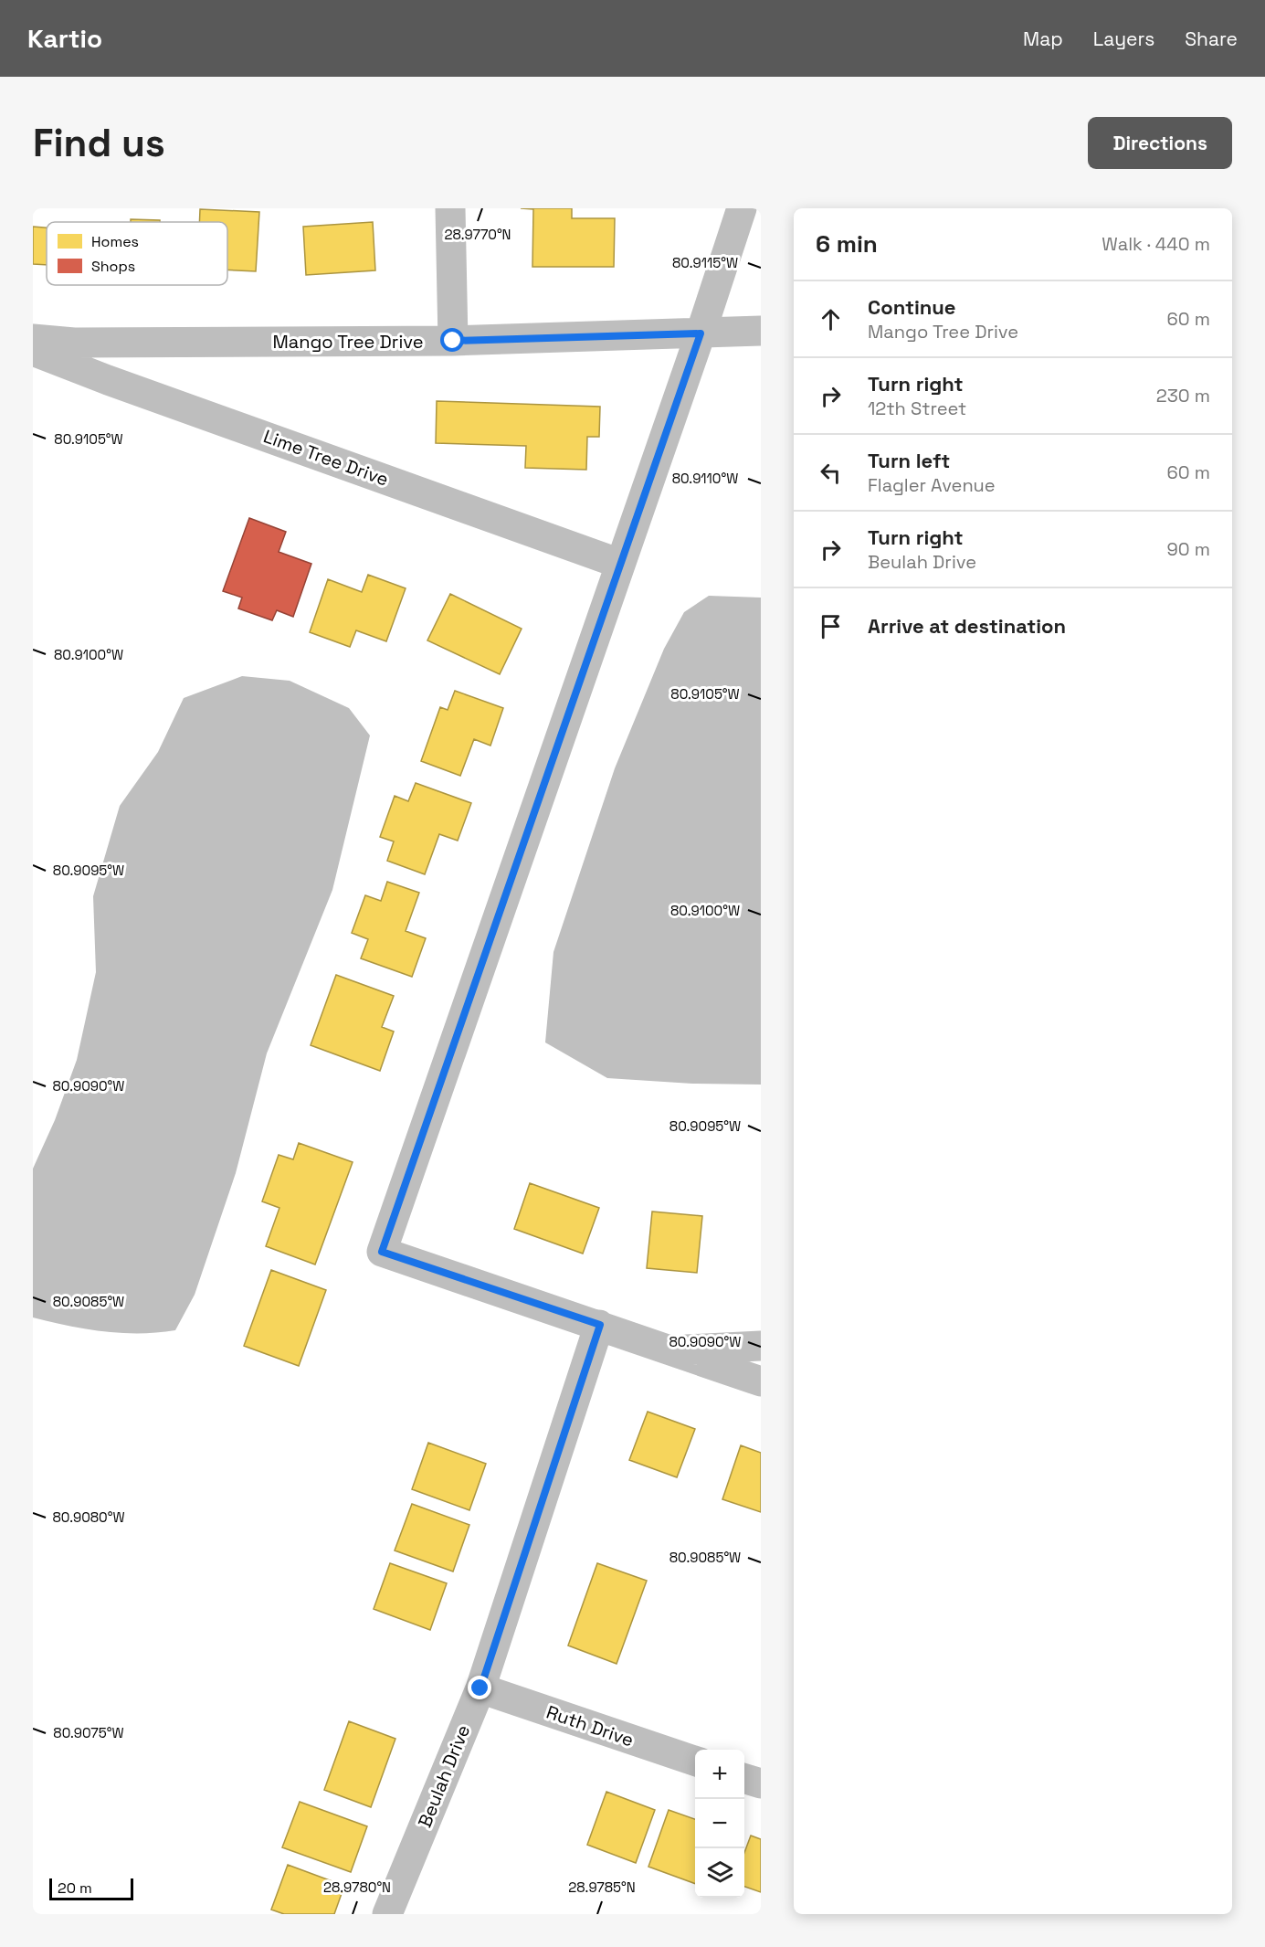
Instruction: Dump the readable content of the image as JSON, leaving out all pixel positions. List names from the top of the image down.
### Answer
{
  "streets": {
    "street": [
      "Mango Tree Drive",
      "Lime Tree Drive",
      "Ruth Drive",
      "Beulah Drive"
    ]
  },
  "crossings": [
    ["Ruth Drive", "Beulah Drive"]
  ],
  "legend": ["Homes", "Shops"],
  "scale_bar": "20 m",
  "page": {
    "header": "Kartio",
    "nav": ["Map", "Layers", "Share"],
    "buttons": "Directions",
    "title": "Find us",
    "heading": ["6 min", "Walk · 440 m"],
    "list": [
      ["Continue", "Mango Tree Drive", "60 m"],
      ["Turn right", "12th Street", "230 m"],
      ["Turn left", "Flagler Avenue", "60 m"],
      ["Turn right", "Beulah Drive", "90 m"],
      "Arrive at destination"
    ],
    "map_buttons": ["+", "−"],
    "scale": "20 m"
  },
  "coordinates": [
    "28.9770°N",
    "80.9115°W",
    "80.9105°W",
    "80.9110°W",
    "80.9100°W",
    "80.9095°W",
    "80.9090°W",
    "80.9085°W",
    "80.9080°W",
    "80.9075°W",
    "28.9780°N",
    "28.9785°N"
  ]
}
